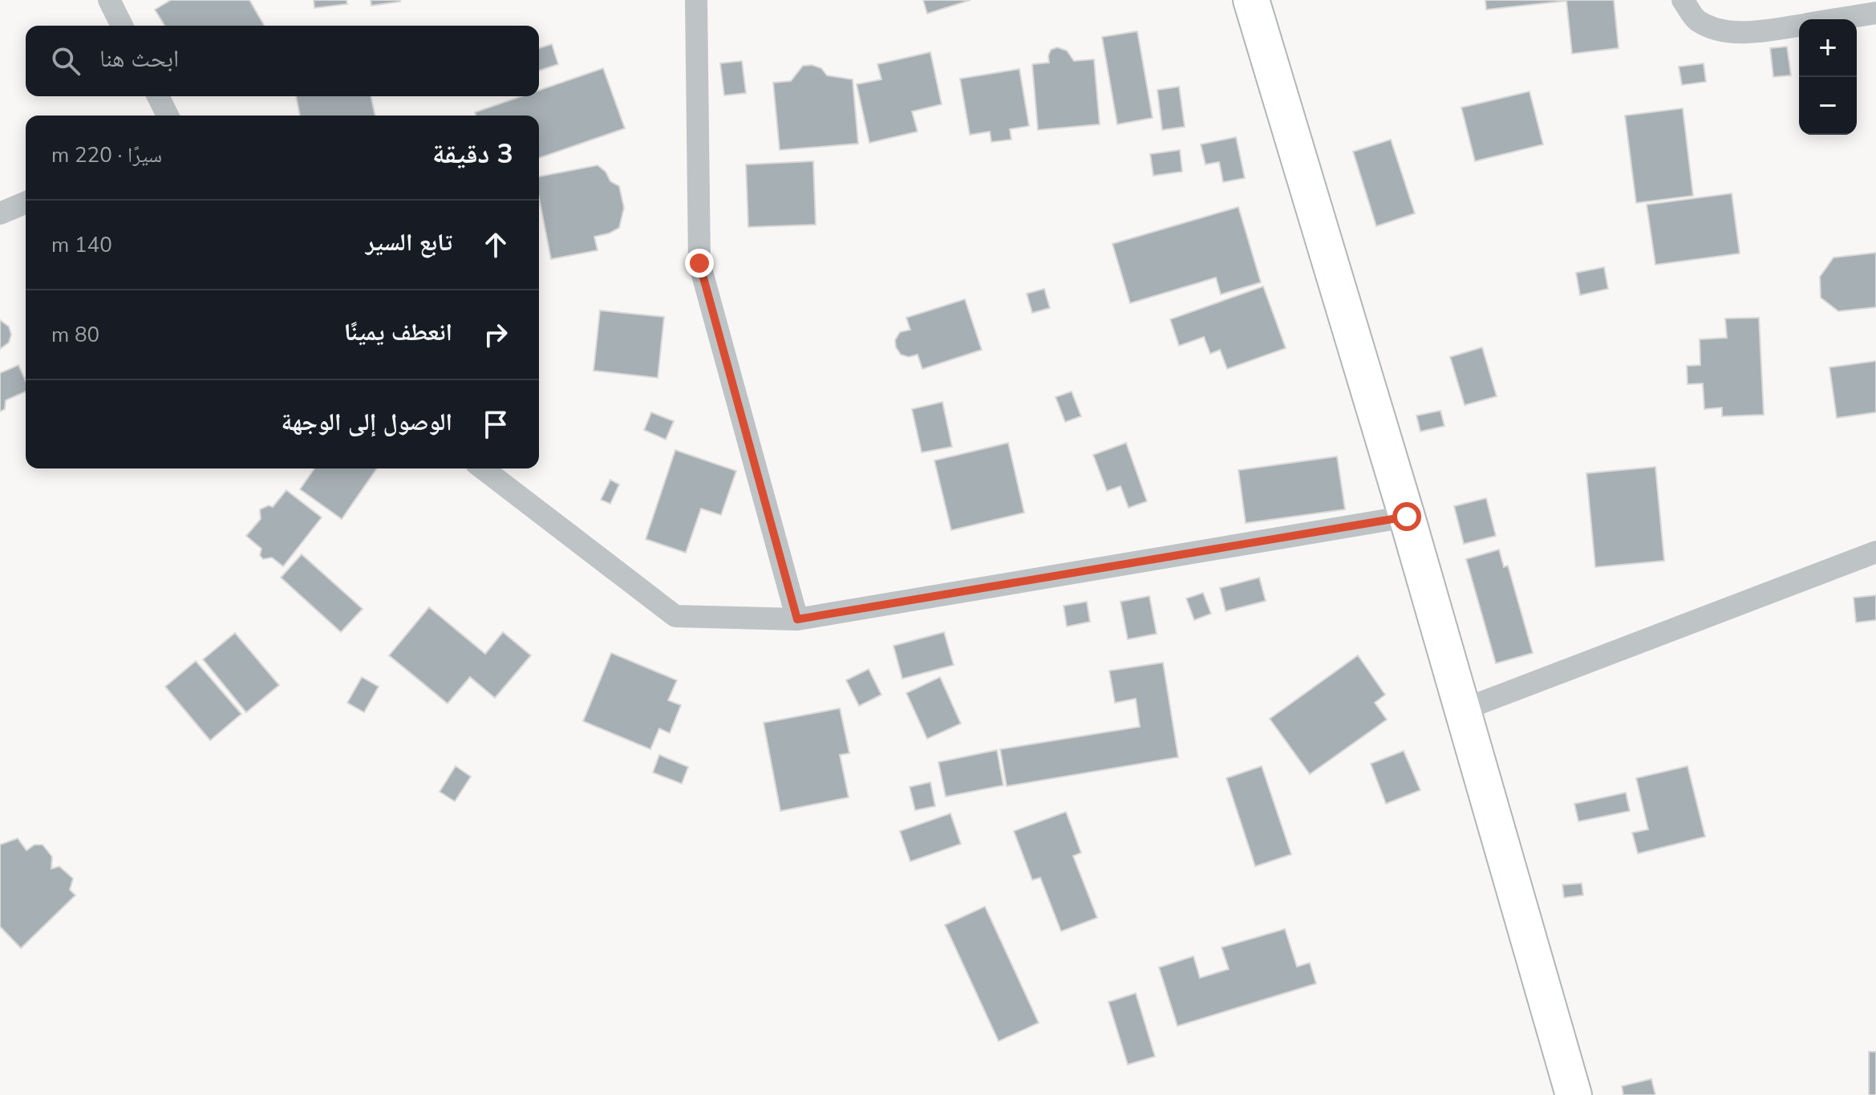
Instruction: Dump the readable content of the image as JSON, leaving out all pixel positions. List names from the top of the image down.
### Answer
{
  "page": {
    "map_buttons": ["+", "−"],
    "search": "ابحث هنا",
    "heading": ["3 دقيقة", "سيرًا · 220 m"],
    "list": [
      ["تابع السير", "140 m"],
      ["انعطف يمينًا", "80 m"],
      "الوصول إلى الوجهة"
    ]
  }
}
